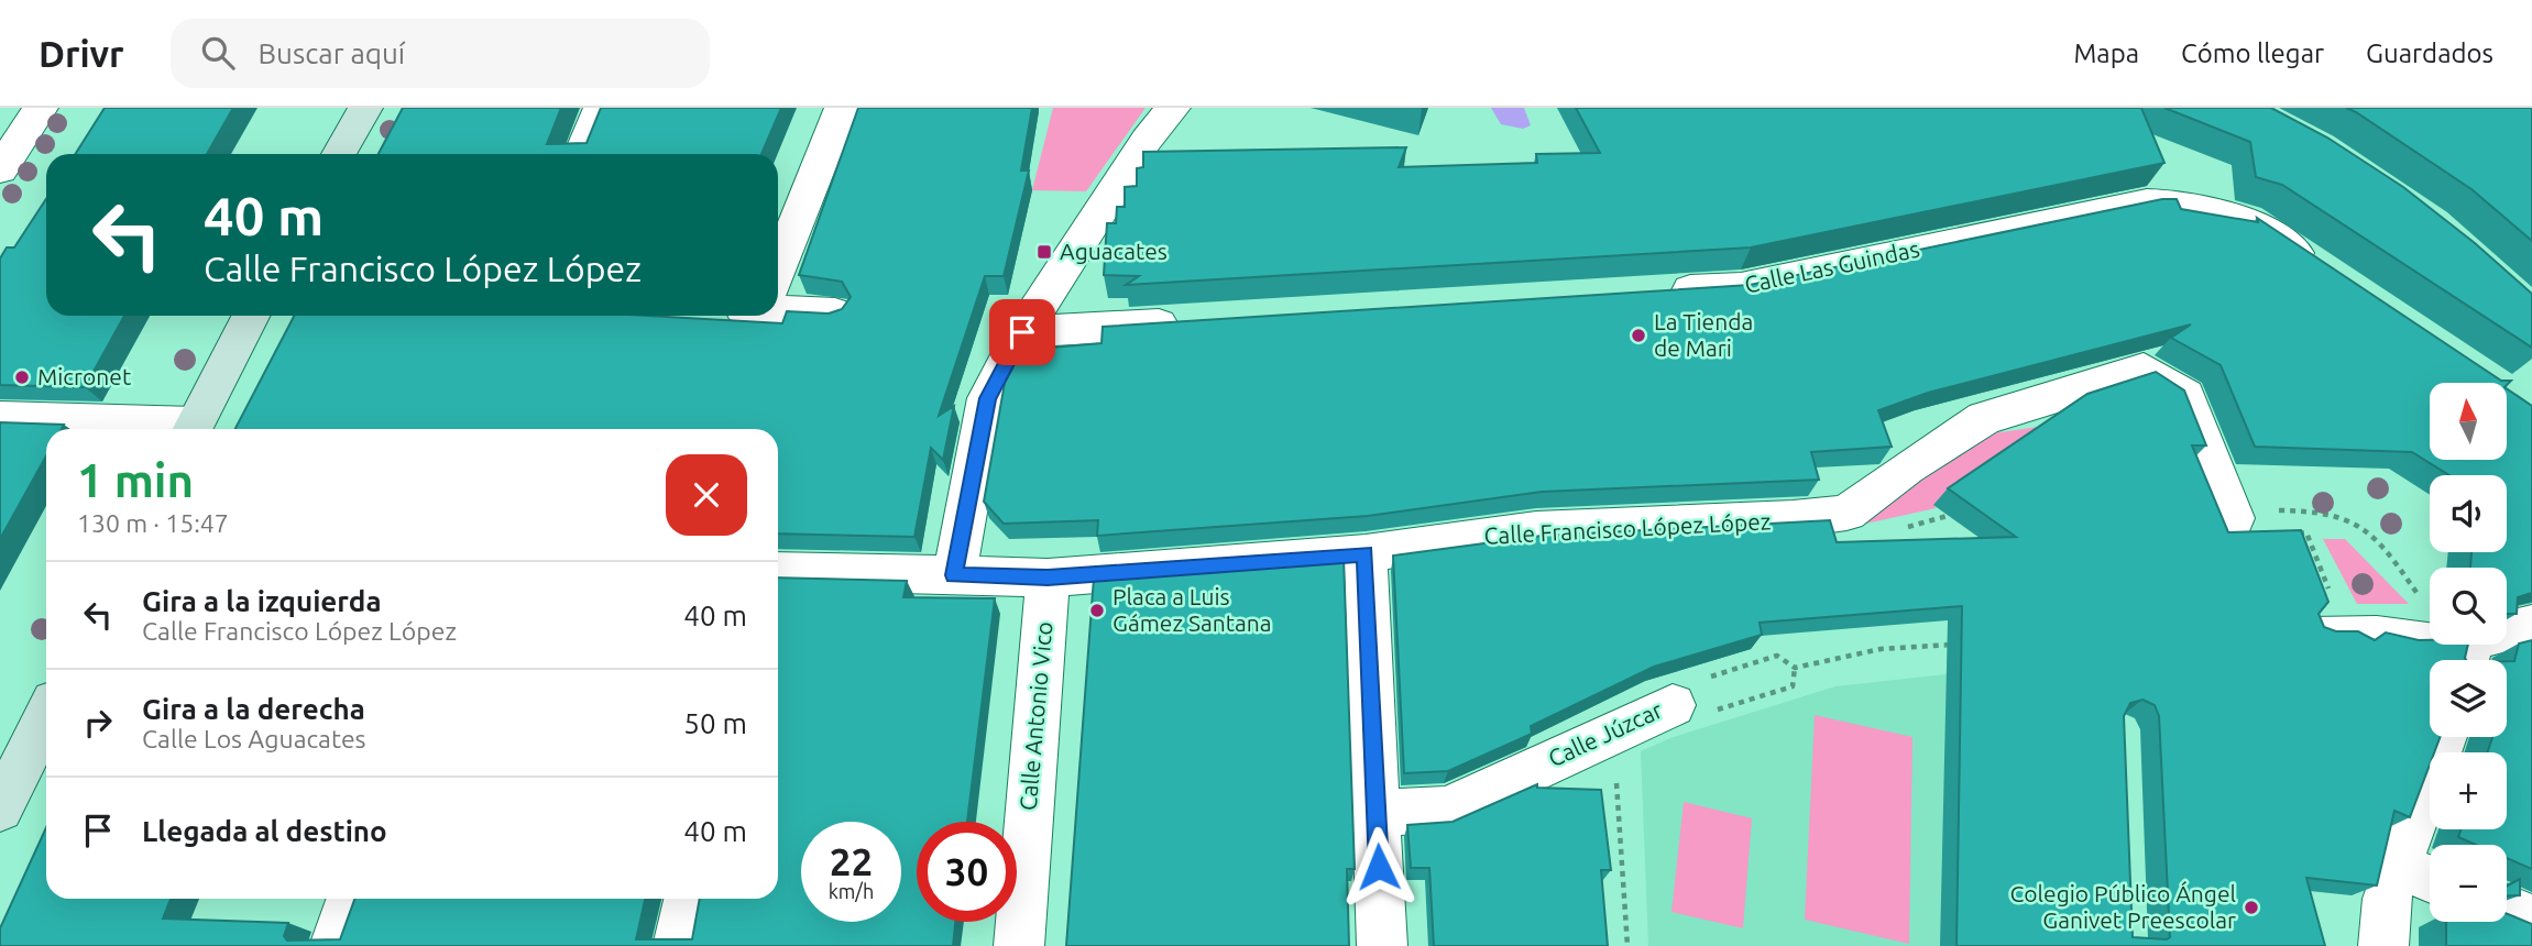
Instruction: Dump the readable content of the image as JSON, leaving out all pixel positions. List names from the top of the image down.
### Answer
{
  "streets": {
    "street": [
      "Calle Las Guindas",
      "Calle Francisco López López",
      "Calle Antonio Vico",
      "Calle Júzcar"
    ]
  },
  "crossings": [
    ["Calle Francisco López López", "Calle Antonio Vico"]
  ],
  "places": {
    "transit": ["Aguacates"],
    "other": [
      "La Tienda de Mari",
      "Micronet",
      "Placa a Luis Gámez Santana",
      "Colegio Público Ángel Ganivet Preescolar"
    ]
  },
  "north": "top",
  "page": {
    "header": "Drivr",
    "search": "Buscar aquí",
    "nav": ["Mapa", "Cómo llegar", "Guardados"],
    "turn": ["40 m", "Calle Francisco López López"],
    "map_buttons": ["+", "−"],
    "heading": ["1 min", "130 m · 15:47"],
    "list": [
      {
        "name": "Gira a la izquierda",
        "note": "Calle Francisco López López",
        "value": "40 m"
      },
      {
        "name": "Gira a la derecha",
        "note": "Calle Los Aguacates",
        "value": "50 m"
      },
      {
        "name": "Llegada al destino",
        "value": "40 m"
      }
    ],
    "speed": "22 km/h",
    "limit": "30"
  }
}
